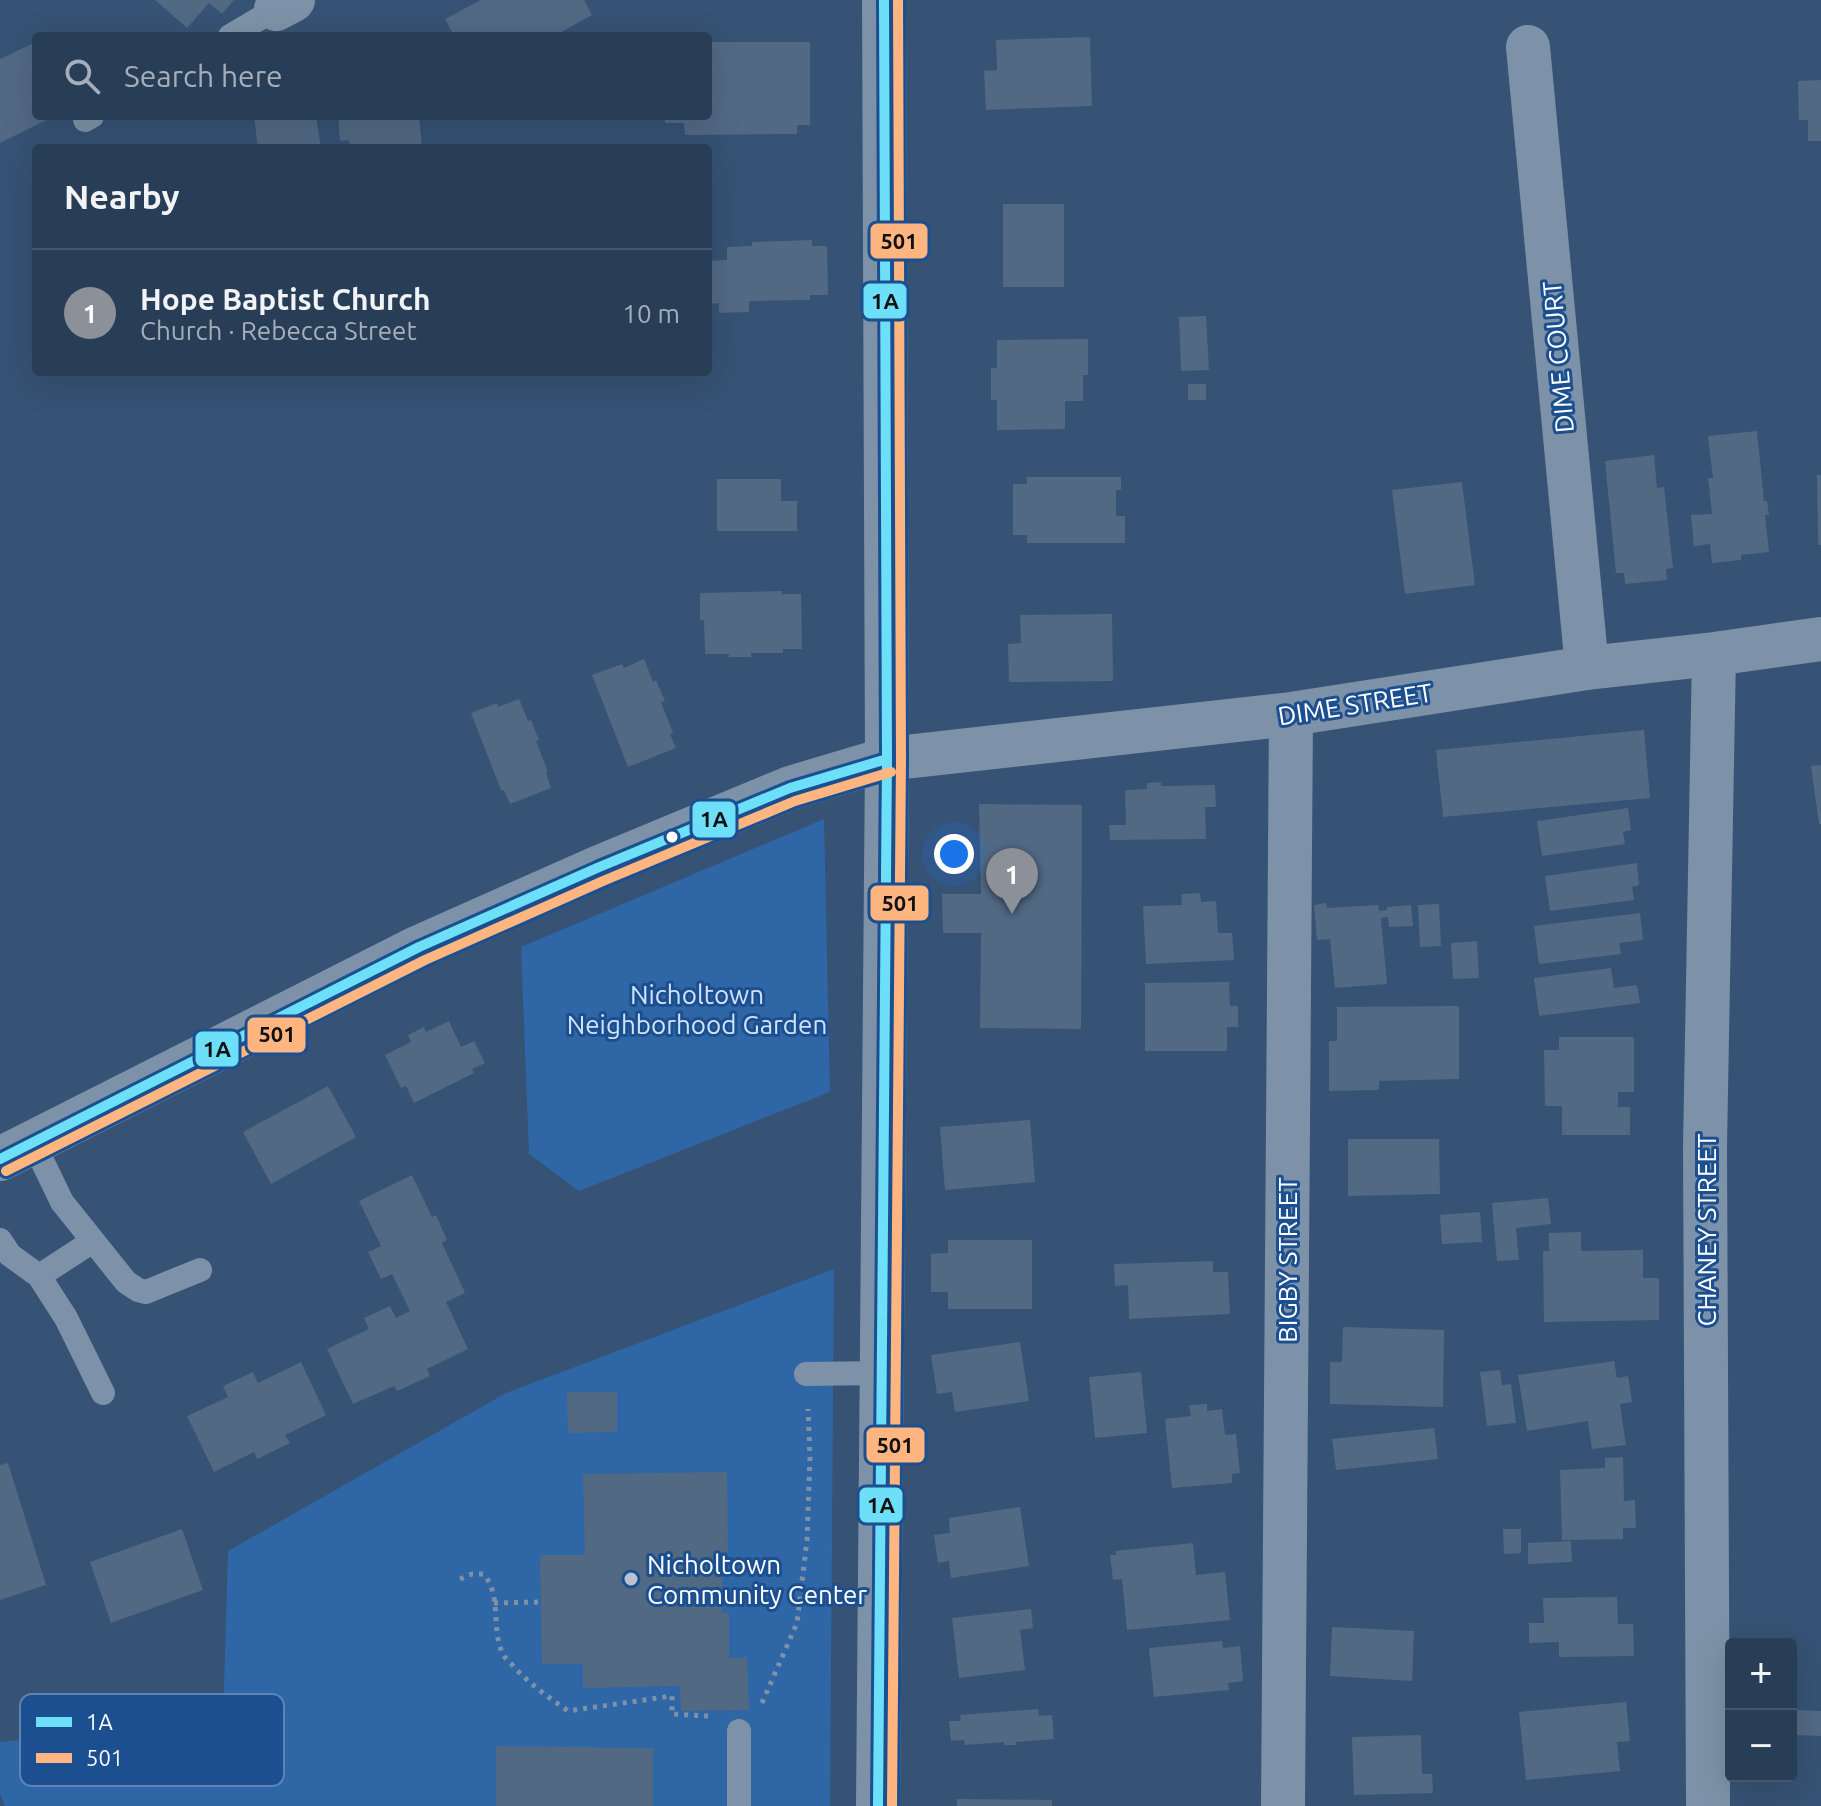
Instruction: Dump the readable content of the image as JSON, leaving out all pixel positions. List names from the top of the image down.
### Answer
{
  "streets": {
    "street": [
      "DIME COURT",
      "DIME STREET",
      "CHANEY STREET",
      "BIGBY STREET"
    ]
  },
  "crossings": [
    ["DIME COURT", "DIME STREET"],
    ["DIME STREET", "CHANEY STREET"],
    ["DIME STREET", "BIGBY STREET"]
  ],
  "parks": ["Nicholtown Neighborhood Garden"],
  "places": ["Nicholtown Community Center"],
  "lines": ["transit line 1A", "transit line 501"],
  "legend": ["1A", "501"],
  "page": {
    "search": "Search here",
    "heading": "Nearby",
    "list": [
      {
        "mark": "1",
        "name": "Hope Baptist Church",
        "note": "Church · Rebecca Street",
        "value": "10 m"
      }
    ],
    "pins": "1",
    "map_buttons": ["+", "−"]
  }
}
